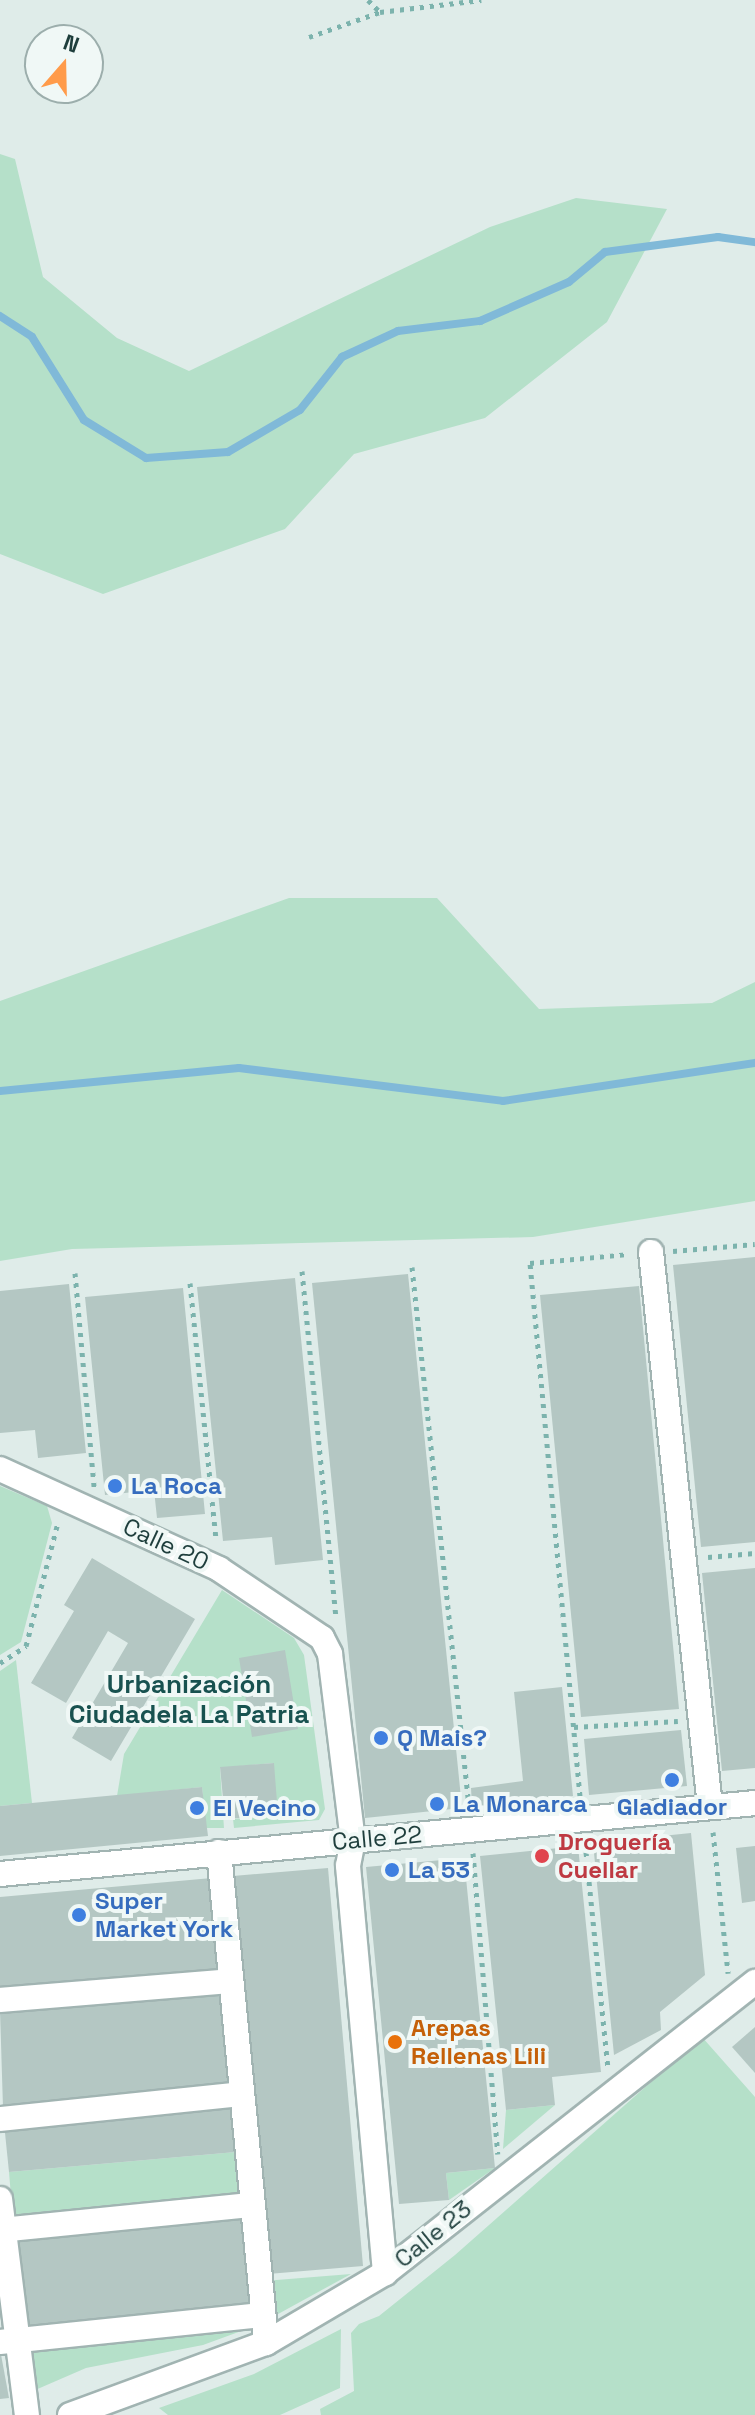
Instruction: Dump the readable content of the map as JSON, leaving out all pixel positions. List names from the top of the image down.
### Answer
{
  "streets": {
    "street": ["Calle 20", "Calle 22", "Calle 23"]
  },
  "districts": ["Urbanización Ciudadela La Patria"],
  "places": [
    "La Roca",
    "Q Mais?",
    "Gladiador",
    "La Monarca",
    "El Vecino",
    "Droguería Cuellar",
    "La 53",
    "Super Market York",
    "Arepas Rellenas Lili"
  ],
  "north": "top"
}
